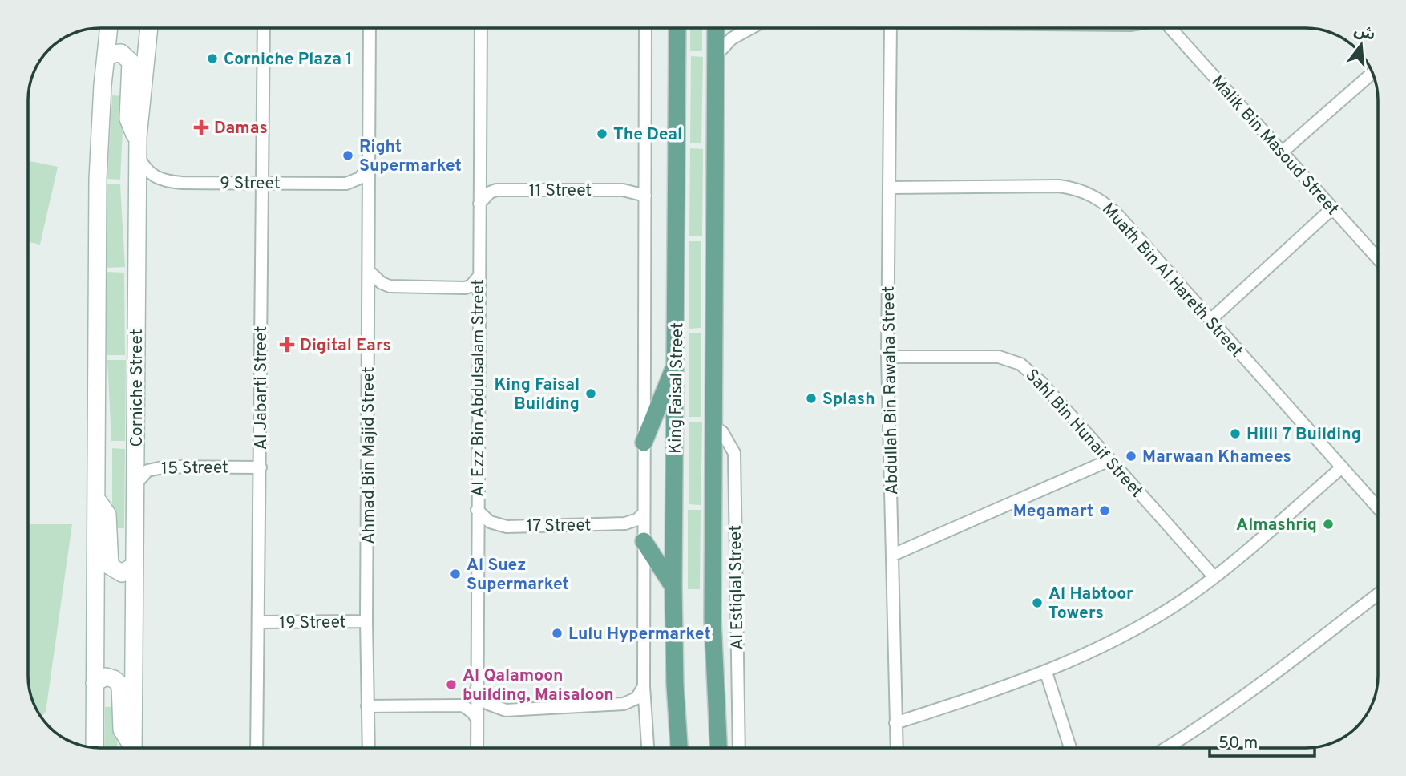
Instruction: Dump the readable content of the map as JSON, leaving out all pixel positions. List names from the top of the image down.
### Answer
{
  "streets": {
    "main road": ["Corniche Street", "King Faisal Street"],
    "street": [
      "Malik Bin Masoud Street",
      "9 Street",
      "11 Street",
      "Muath Bin Al Hareth Street",
      "Al Jabarti Street",
      "Al Ezz Bin Abdulsalam Street",
      "Abdullah Bin Rawaha Street",
      "Sahl Bin Hunaif Street",
      "Ahmad Bin Majid Street",
      "15 Street",
      "17 Street",
      "Al Estiqlal Street",
      "19 Street"
    ]
  },
  "crossings": [
    ["9 Street", "Corniche Street"],
    ["9 Street", "Al Jabarti Street"],
    ["9 Street", "Ahmad Bin Majid Street"],
    ["11 Street", "Al Ezz Bin Abdulsalam Street"],
    ["11 Street", "King Faisal Street"],
    ["Muath Bin Al Hareth Street", "Abdullah Bin Rawaha Street"],
    ["Corniche Street", "15 Street"],
    ["Al Jabarti Street", "15 Street"],
    ["Al Jabarti Street", "19 Street"],
    ["Al Ezz Bin Abdulsalam Street", "17 Street"],
    ["King Faisal Street", "17 Street"],
    ["Abdullah Bin Rawaha Street", "Sahl Bin Hunaif Street"],
    ["Ahmad Bin Majid Street", "19 Street"]
  ],
  "places": {
    "other": [
      "Corniche Plaza 1",
      "The Deal",
      "Right Supermarket",
      "King Faisal Building",
      "Splash",
      "Hilli 7 Building",
      "Marwaan Khamees",
      "Megamart",
      "Almashriq",
      "Al Suez Supermarket",
      "Al Habtoor Towers",
      "Lulu Hypermarket",
      "Al Qalamoon building, Maisaloon"
    ],
    "health": ["Damas", "Digital Ears"]
  },
  "scale_bar": "50 m",
  "north": "top"
}
